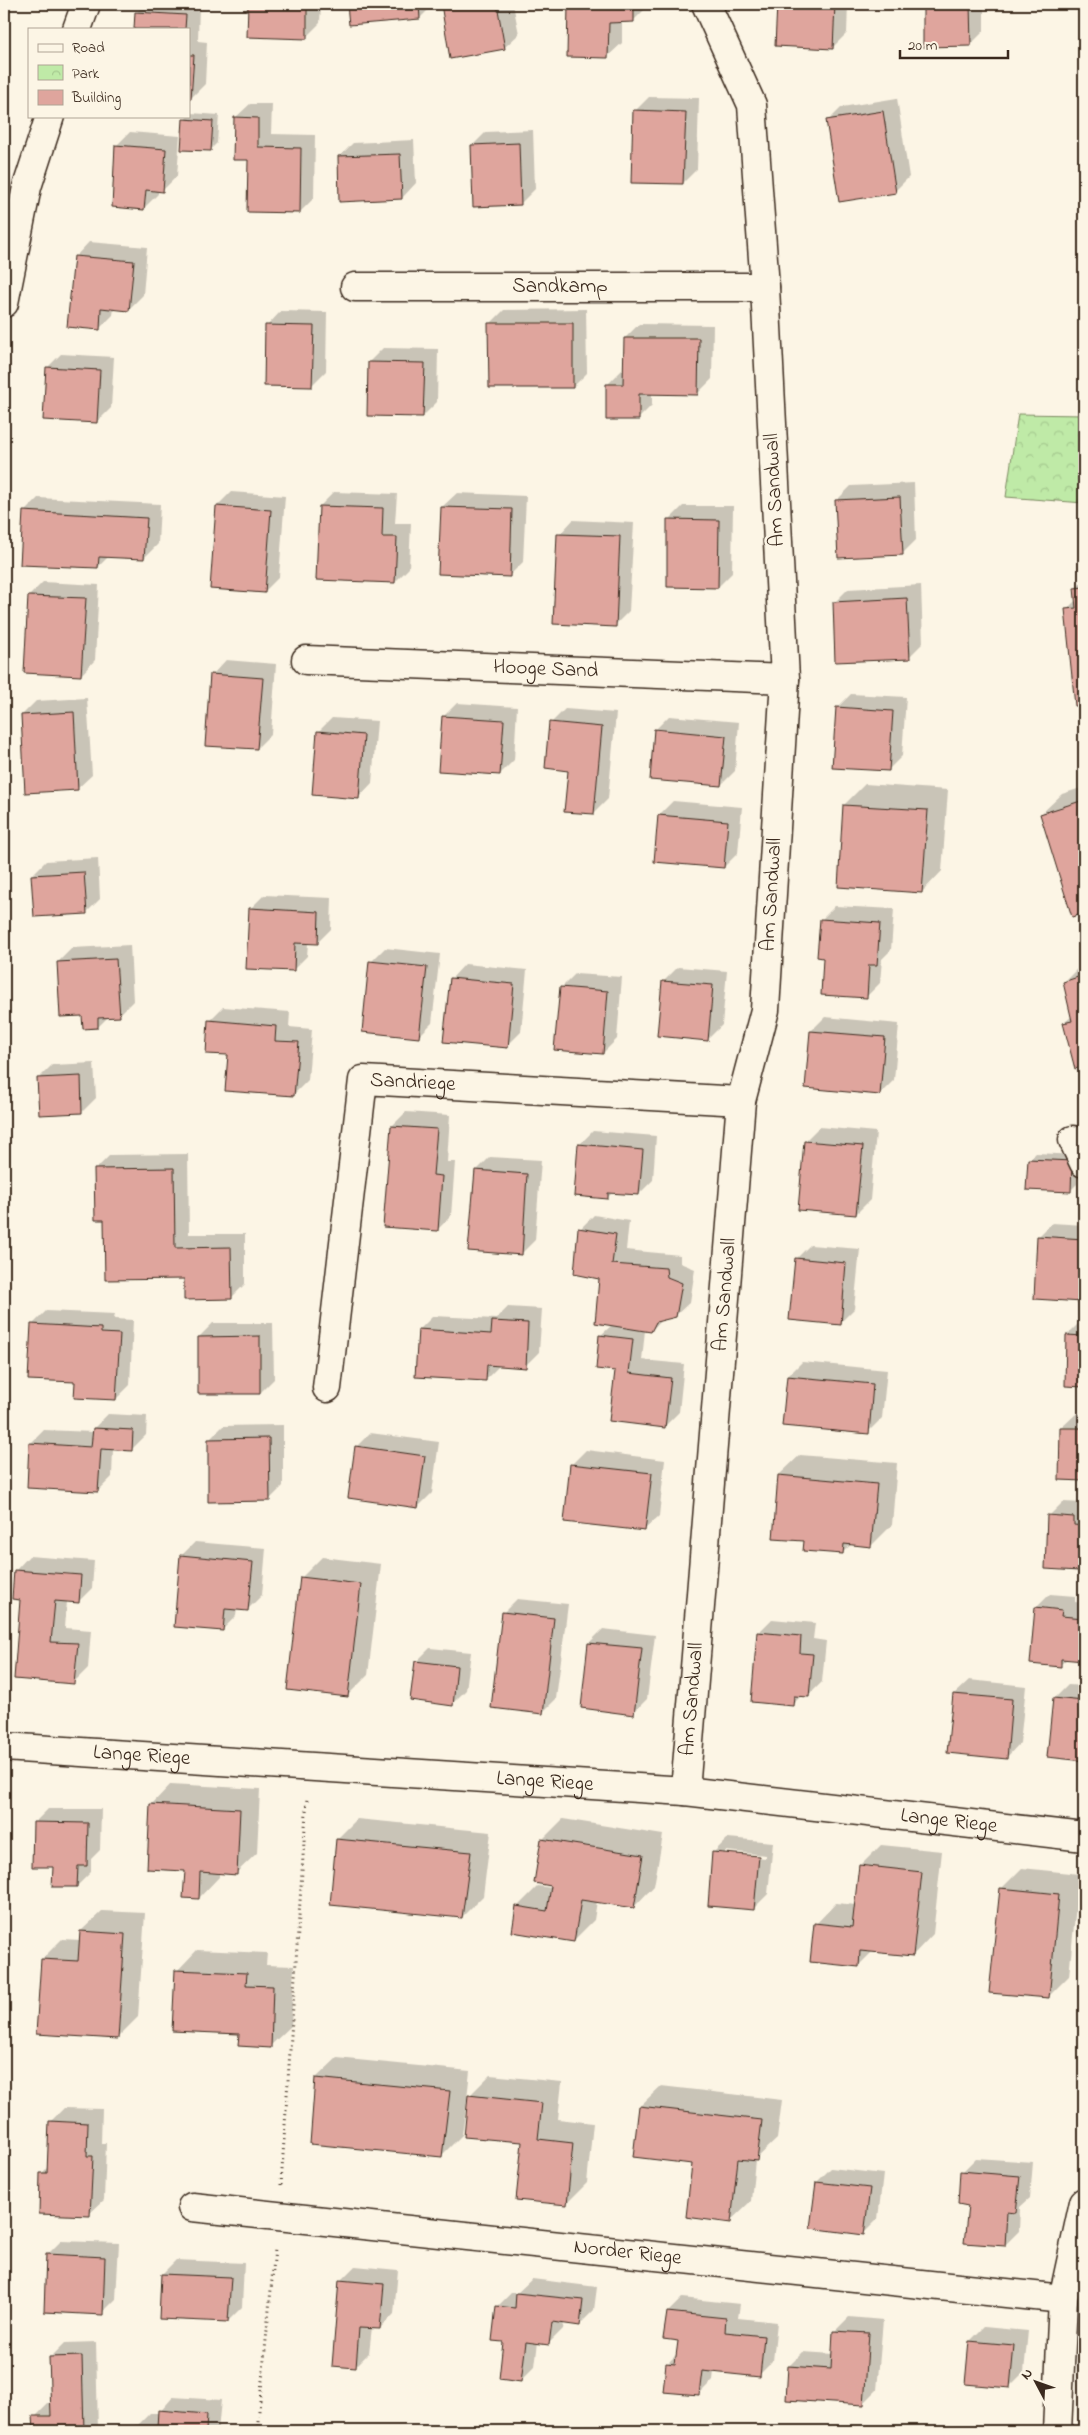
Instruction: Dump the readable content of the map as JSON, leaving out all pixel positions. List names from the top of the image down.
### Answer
{
  "streets": {
    "street": [
      "Sandkamp",
      "Am Sandwall",
      "Hooge Sand",
      "Sandriege",
      "Lange Riege",
      "Norder Riege"
    ]
  },
  "crossings": [
    ["Sandkamp", "Am Sandwall"],
    ["Am Sandwall", "Hooge Sand"],
    ["Am Sandwall", "Sandriege"],
    ["Am Sandwall", "Lange Riege"]
  ],
  "legend": ["Road", "Park", "Building"],
  "scale_bar": "20 m",
  "north": "top left"
}
